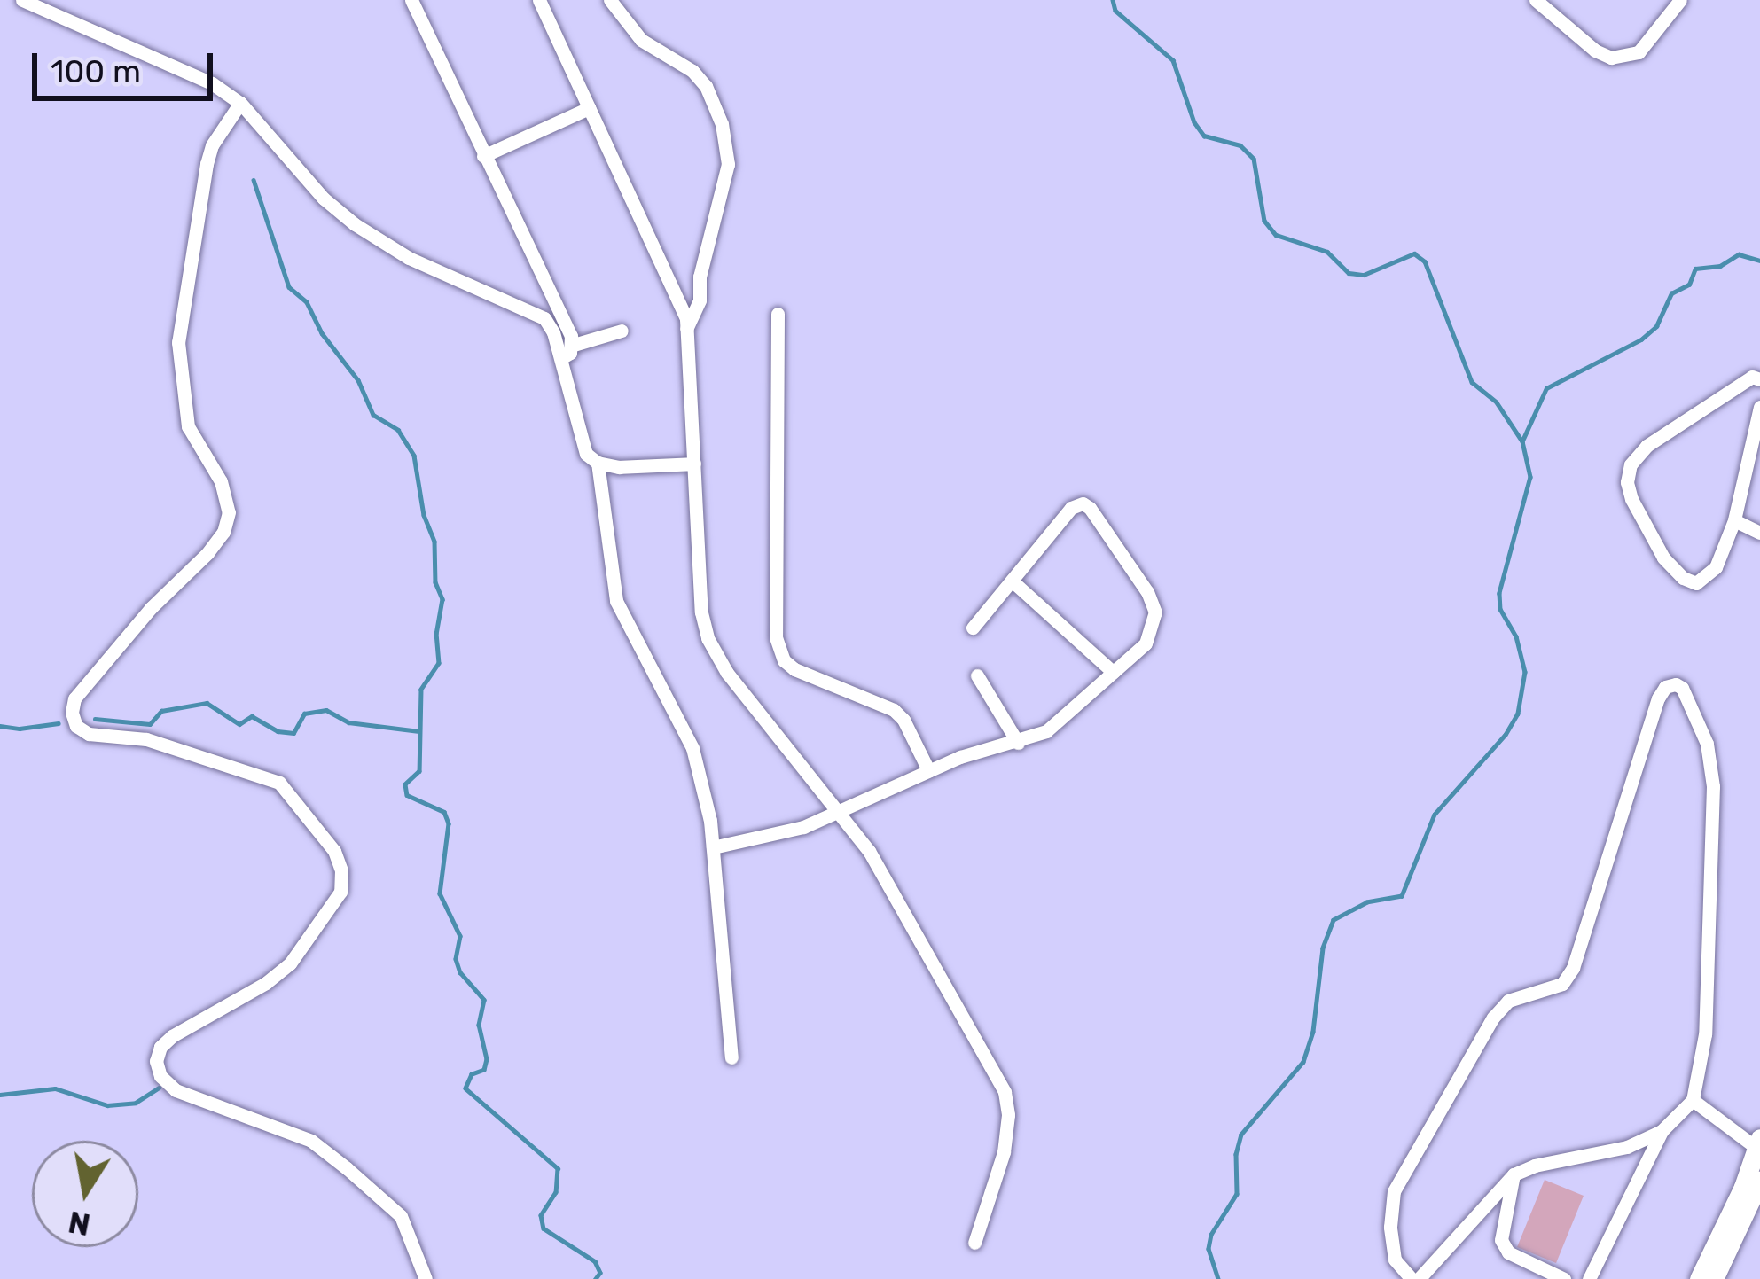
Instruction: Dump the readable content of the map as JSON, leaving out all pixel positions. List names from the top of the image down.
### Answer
{
  "scale_bar": "100 m",
  "north": "bottom"
}
